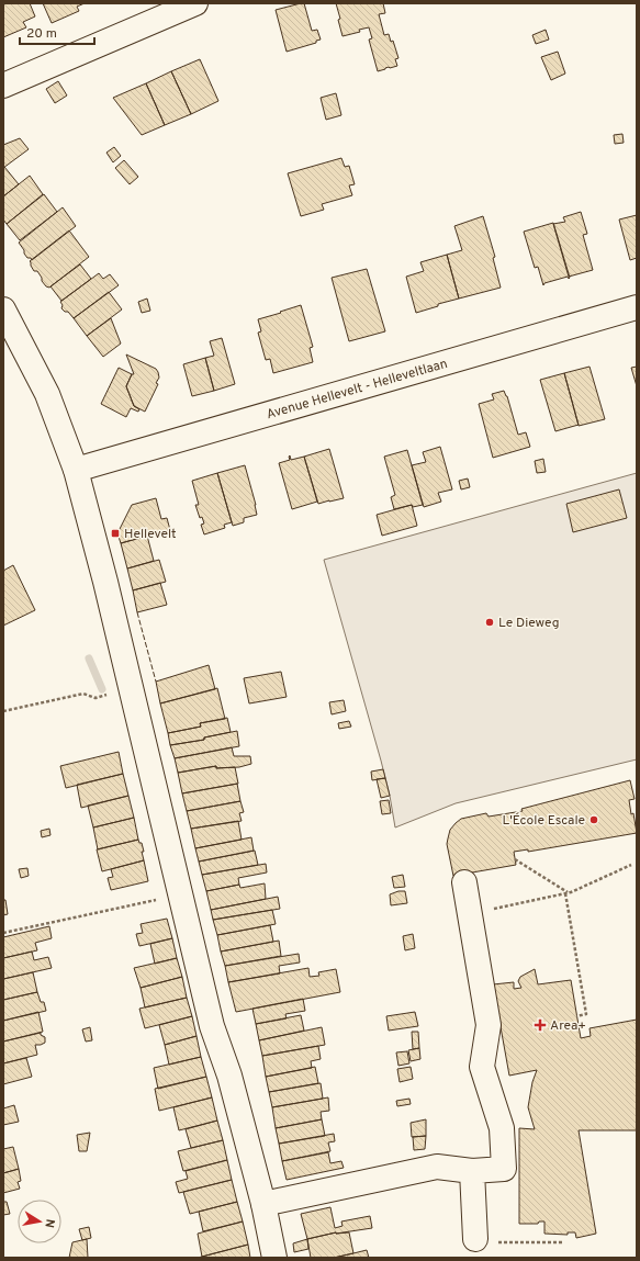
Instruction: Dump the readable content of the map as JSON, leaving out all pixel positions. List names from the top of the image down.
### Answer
{
  "streets": {
    "main road": ["Avenue Hellevelt - Helleveltlaan"]
  },
  "places": {
    "transit": ["Hellevelt"],
    "other": ["Le Dieweg", "L'École Escale"],
    "health": ["Area+"]
  },
  "scale_bar": "20 m",
  "north": "right"
}
